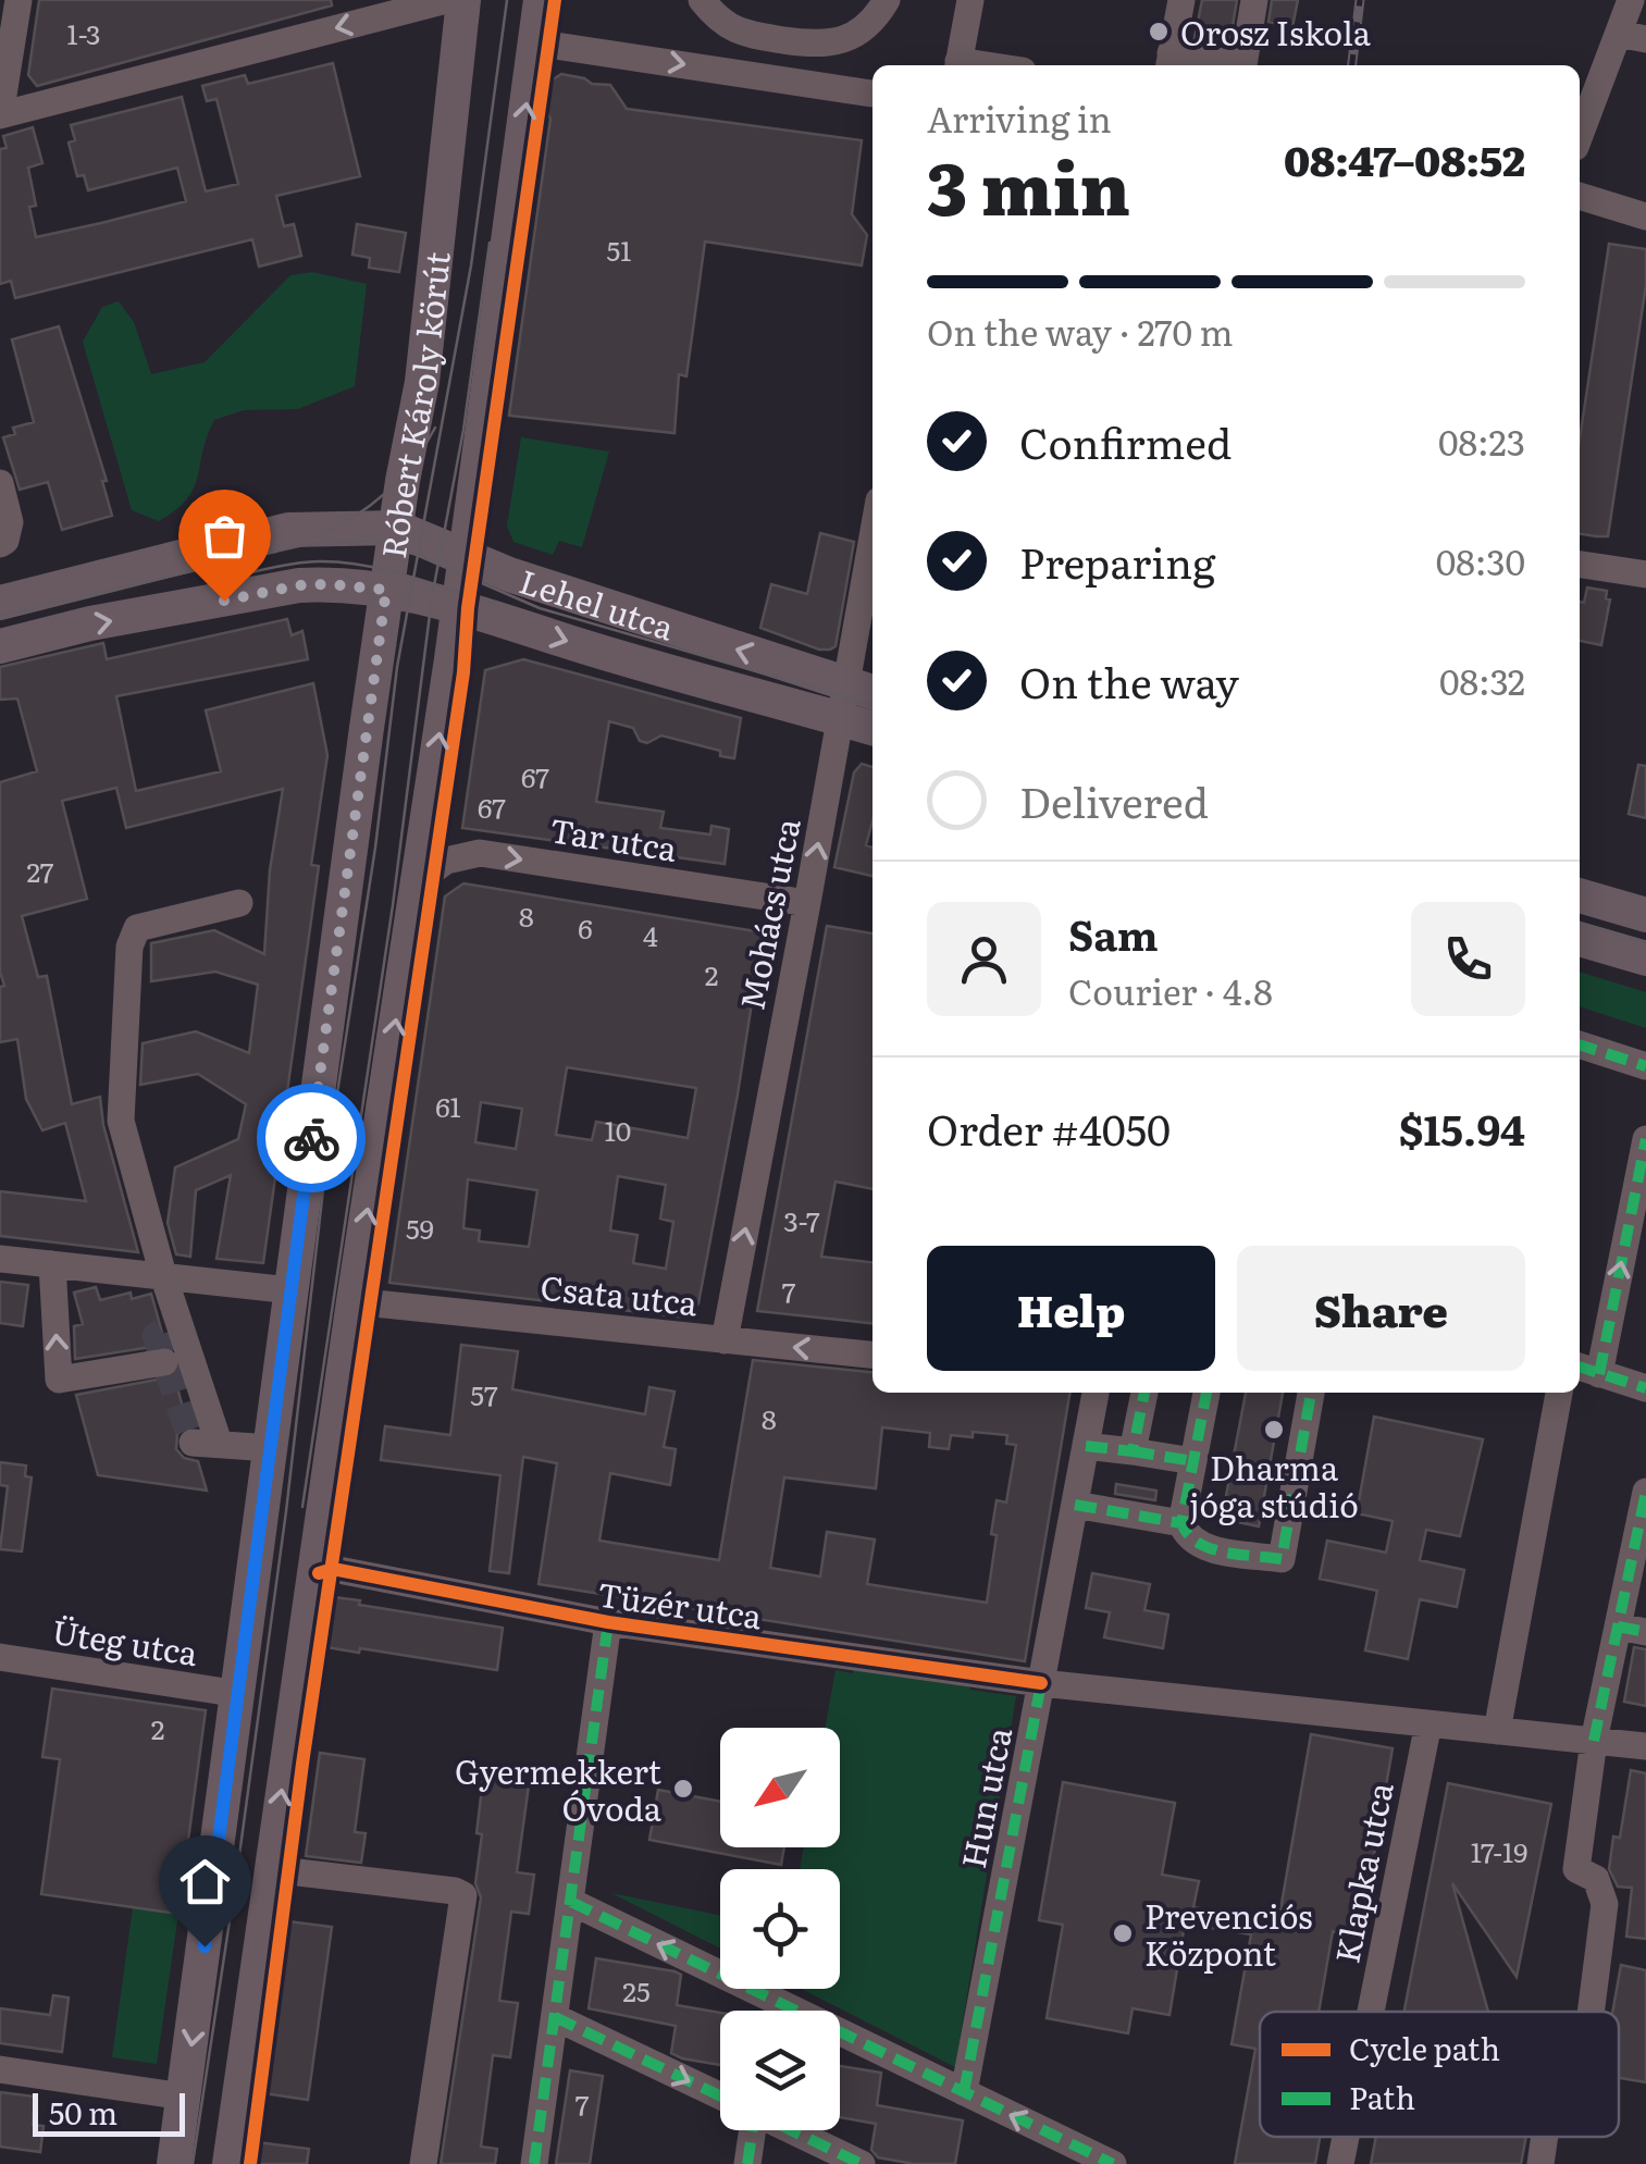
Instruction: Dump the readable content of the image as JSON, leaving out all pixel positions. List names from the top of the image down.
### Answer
{
  "streets": {
    "main road": ["Róbert Károly körút", "Lehel utca"],
    "street": [
      "Tar utca",
      "Mohács utca",
      "Csata utca",
      "Tüzér utca",
      "Üteg utca",
      "Hun utca",
      "Klapka utca"
    ]
  },
  "crossings": [
    ["Róbert Károly körút", "Lehel utca"],
    ["Róbert Károly körút", "Üteg utca"],
    ["Lehel utca", "Mohács utca"],
    ["Tar utca", "Mohács utca"],
    ["Mohács utca", "Csata utca"],
    ["Tüzér utca", "Hun utca"],
    ["Tüzér utca", "Klapka utca"]
  ],
  "one_way": ["Tar utca", "Mohács utca"],
  "places": [
    "Orosz Iskola",
    "Dharma jóga stúdió",
    "Gyermekkert Óvoda",
    "Prevenciós Központ"
  ],
  "house_numbers": [
    "1-3",
    "51",
    "67",
    "67",
    "27",
    "8",
    "6",
    "4",
    "2",
    "61",
    "10",
    "3-7",
    "59",
    "7",
    "57",
    "8",
    "2",
    "17-19",
    "25",
    "7"
  ],
  "legend": ["Cycle path", "Path"],
  "scale_bar": "50 m",
  "north": "bottom left",
  "page": {
    "heading": ["3 min", "Arriving in", "08:47–08:52"],
    "panel": [
      "Sam",
      "Courier · 4.8",
      "Order #4050",
      "$15.94"
    ],
    "bar": "On the way · 270 m",
    "list": [
      ["Confirmed", "08:23"],
      ["Preparing", "08:30"],
      ["On the way", "08:32"],
      "Delivered"
    ],
    "buttons": ["Help", "Share"],
    "scale": "50 m"
  }
}
